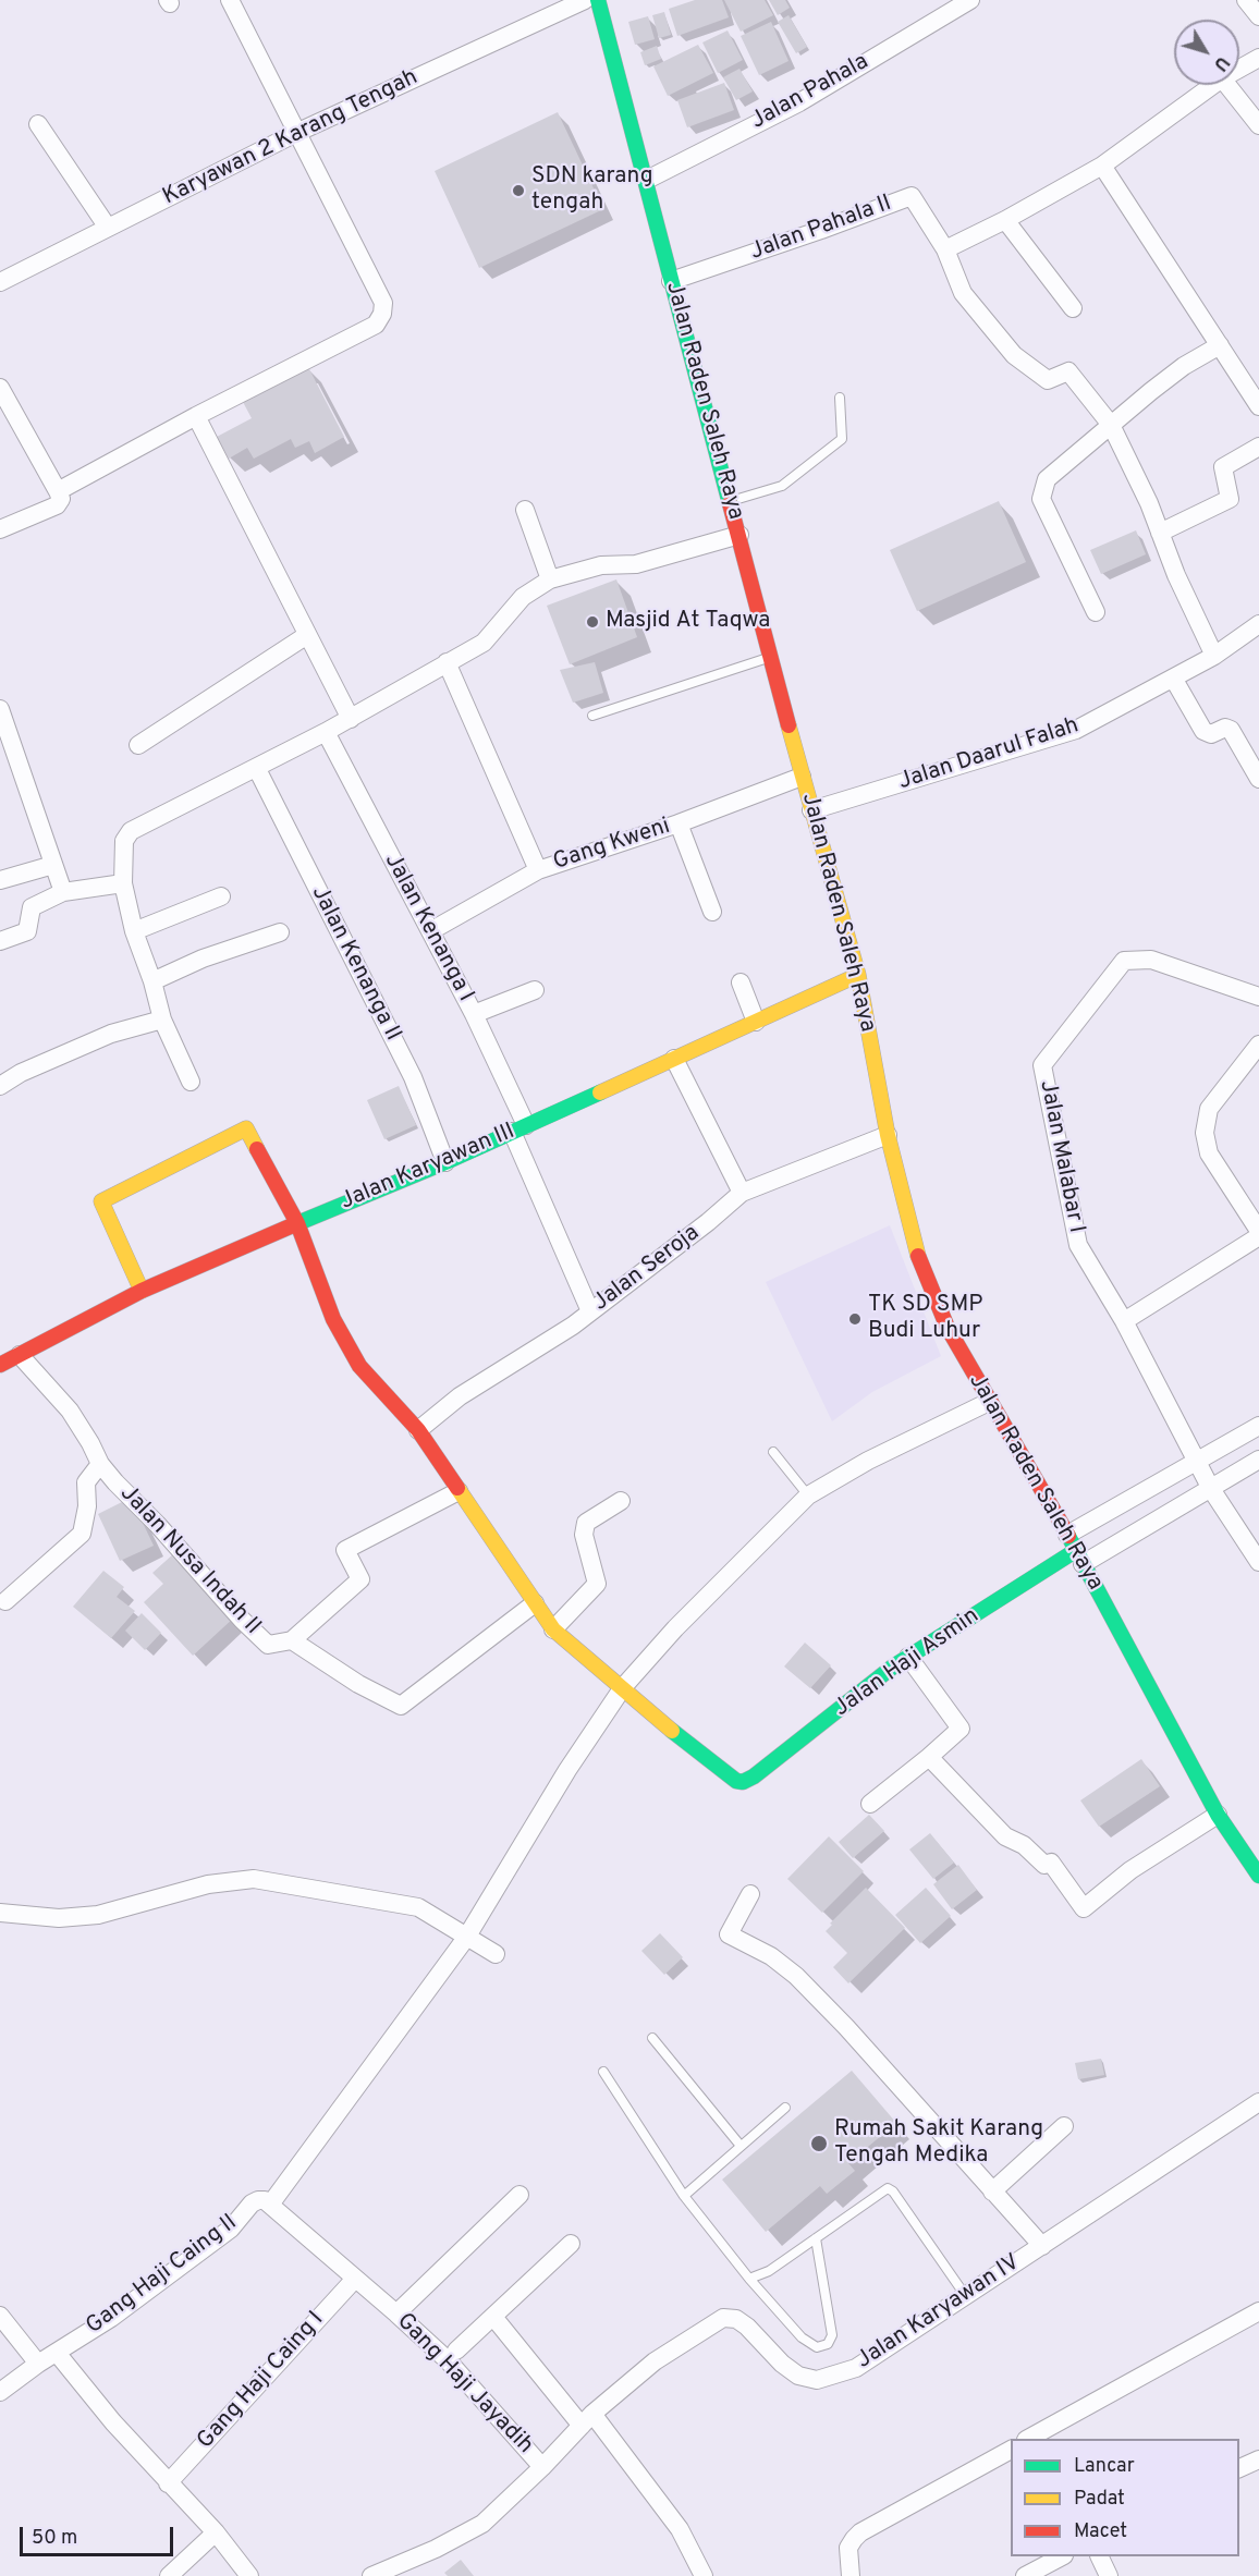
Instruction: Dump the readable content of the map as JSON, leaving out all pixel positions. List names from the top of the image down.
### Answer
{
  "streets": {
    "street": [
      "Jalan Pahala",
      "Karyawan 2 Karang Tengah",
      "Jalan Pahala II",
      "Jalan Raden Saleh Raya",
      "Jalan Daarul Falah",
      "Gang Kweni",
      "Jalan Kenanga I",
      "Jalan Kenanga II",
      "Jalan Malabar I",
      "Jalan Karyawan III",
      "Jalan Seroja",
      "Jalan Nusa Indah II",
      "Jalan Haji Asmin",
      "Gang Haji Caing II",
      "Jalan Karyawan IV",
      "Gang Haji Caing I",
      "Gang Haji Jayadih"
    ]
  },
  "crossings": [
    ["Jalan Pahala", "Jalan Raden Saleh Raya"],
    ["Jalan Pahala II", "Jalan Raden Saleh Raya"],
    ["Jalan Raden Saleh Raya", "Jalan Daarul Falah"],
    ["Jalan Raden Saleh Raya", "Gang Kweni"],
    ["Jalan Raden Saleh Raya", "Jalan Karyawan III"],
    ["Jalan Raden Saleh Raya", "Jalan Seroja"],
    ["Jalan Raden Saleh Raya", "Jalan Haji Asmin"],
    ["Gang Kweni", "Jalan Kenanga I"],
    ["Jalan Kenanga I", "Jalan Karyawan III"],
    ["Jalan Kenanga I", "Jalan Seroja"],
    ["Jalan Kenanga II", "Jalan Karyawan III"],
    ["Jalan Karyawan III", "Jalan Nusa Indah II"],
    ["Jalan Karyawan IV", "Gang Haji Jayadih"],
    ["Gang Haji Caing I", "Gang Haji Jayadih"]
  ],
  "places": [
    "SDN karang tengah",
    "Masjid At Taqwa",
    "TK SD SMP Budi Luhur",
    "Rumah Sakit Karang Tengah Medika"
  ],
  "legend": ["Lancar", "Padat", "Macet"],
  "scale_bar": "50 m",
  "north": "bottom right"
}
